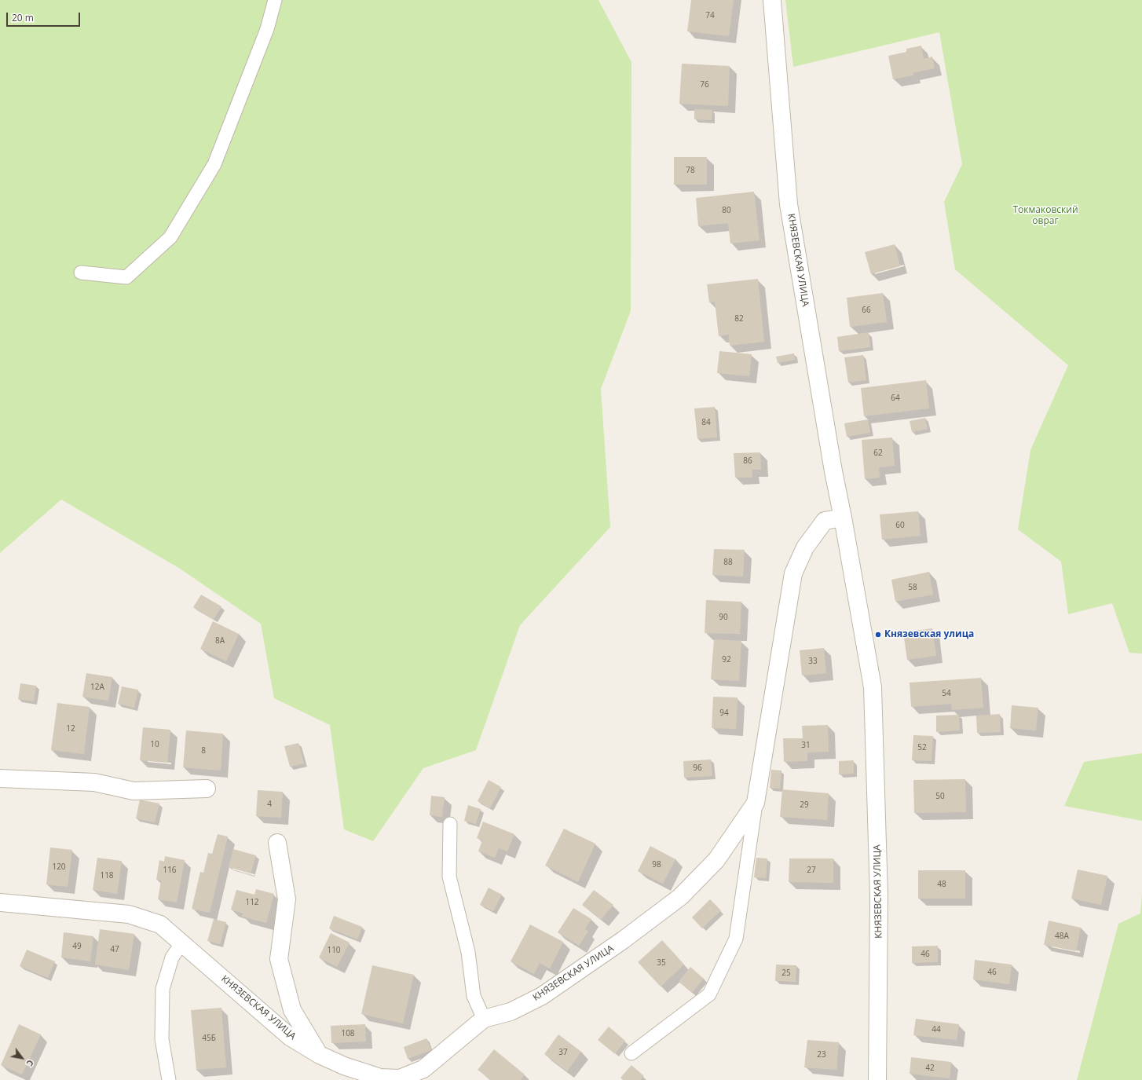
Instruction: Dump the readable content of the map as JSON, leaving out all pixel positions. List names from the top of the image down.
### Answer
{
  "streets": {
    "street": ["КНЯЗЕВСКАЯ УЛИЦА"]
  },
  "parks": ["Токмаковский овраг"],
  "places": ["Князевская улица"],
  "house_numbers": [
    "74",
    "76",
    "78",
    "80",
    "66",
    "82",
    "64",
    "84",
    "62",
    "86",
    "60",
    "88",
    "58",
    "90",
    "8А",
    "92",
    "33",
    "12А",
    "54",
    "94",
    "12",
    "10",
    "31",
    "52",
    "8",
    "96",
    "50",
    "4",
    "29",
    "98",
    "120",
    "116",
    "27",
    "118",
    "48",
    "112",
    "48А",
    "49",
    "47",
    "110",
    "46",
    "35",
    "46",
    "25",
    "44",
    "108",
    "45Б",
    "37",
    "23",
    "42"
  ],
  "scale_bar": "20 m",
  "north": "bottom right"
}
